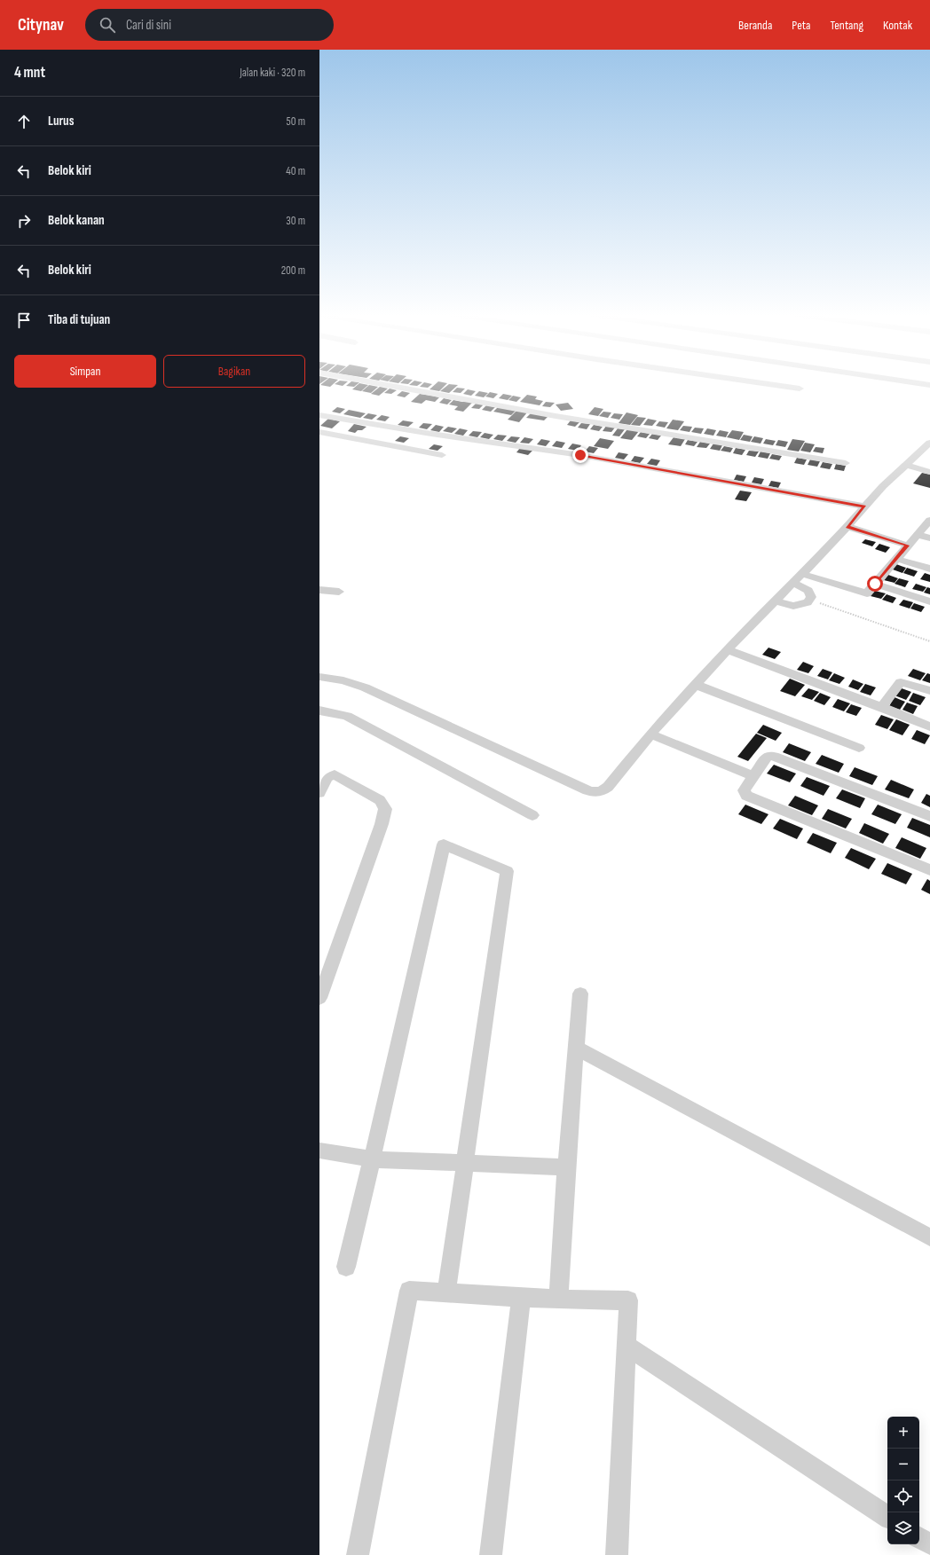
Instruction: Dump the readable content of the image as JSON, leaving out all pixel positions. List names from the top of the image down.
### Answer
{
  "page": {
    "header": "Citynav",
    "search": "Cari di sini",
    "nav": [
      "Beranda",
      "Peta",
      "Tentang",
      "Kontak"
    ],
    "heading": ["4 mnt", "Jalan kaki · 320 m"],
    "list": [
      ["Lurus", "50 m"],
      ["Belok kiri", "40 m"],
      ["Belok kanan", "30 m"],
      ["Belok kiri", "200 m"],
      "Tiba di tujuan"
    ],
    "buttons": ["Simpan", "Bagikan"],
    "map_buttons": ["+", "−"]
  }
}
